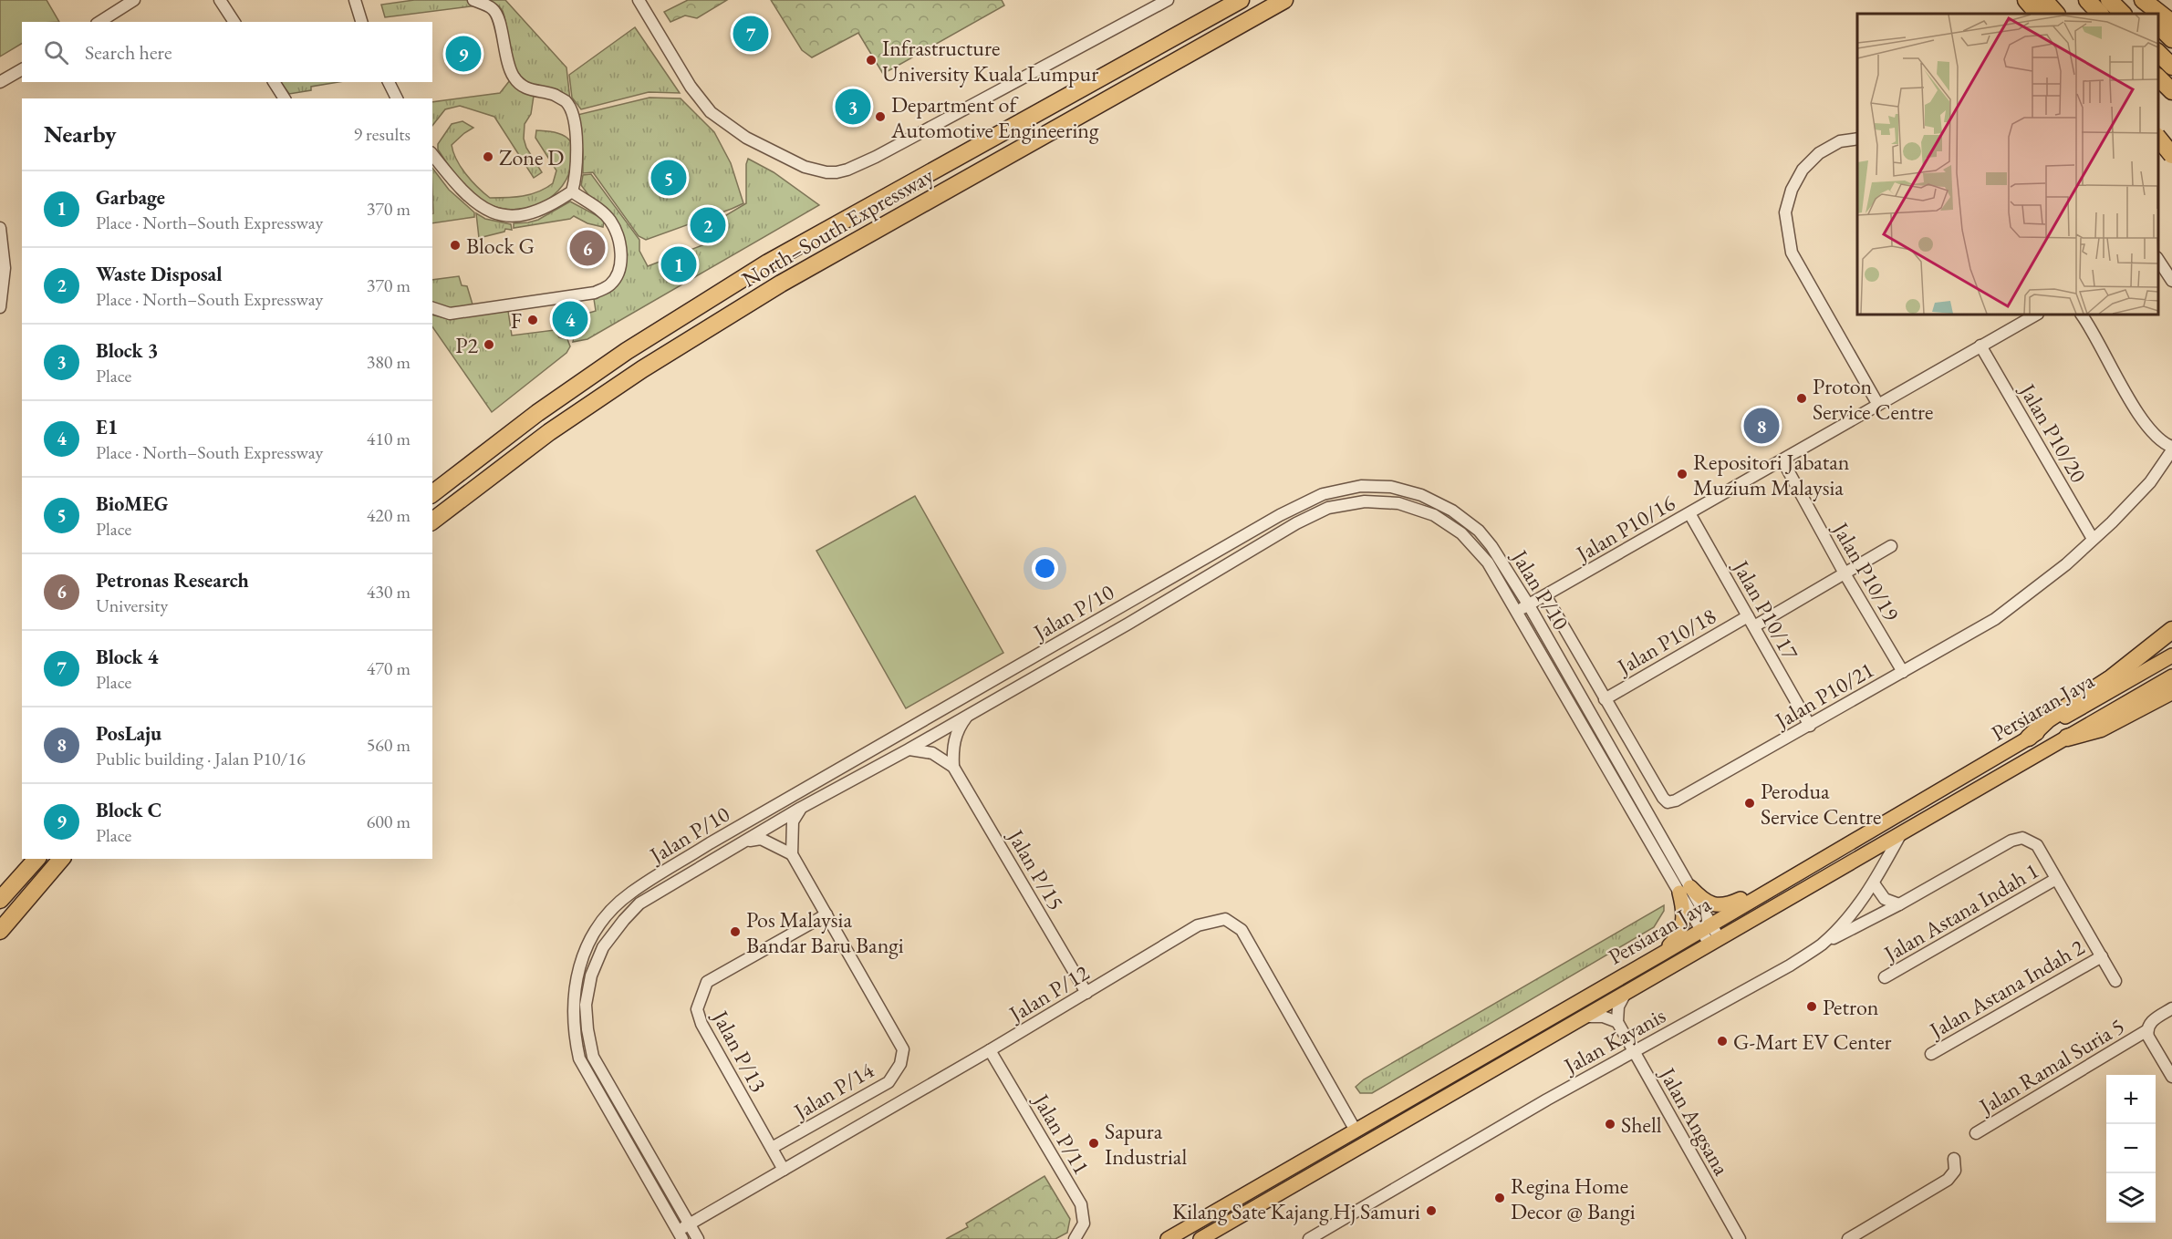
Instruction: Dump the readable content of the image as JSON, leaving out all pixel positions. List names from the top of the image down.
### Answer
{
  "streets": {
    "highway": ["North–South Expressway"],
    "main road": ["Persiaran Jaya"],
    "street": [
      "Jalan P10/20",
      "Jalan P10/16",
      "Jalan P10/19",
      "Jalan P/10",
      "Jalan P10/17",
      "Jalan P10/18",
      "Jalan P10/21",
      "Jalan P/15",
      "Jalan Astana Indah 1",
      "Jalan Astana Indah 2",
      "Jalan P/12",
      "Jalan Kayanis",
      "Jalan P/13",
      "Jalan Ramal Suria 5",
      "Jalan P/14",
      "Jalan Angsana",
      "Jalan P/11"
    ]
  },
  "crossings": [
    ["Jalan P10/20", "Jalan P10/16"],
    ["Jalan P10/20", "Jalan P10/21"],
    ["Jalan P10/16", "Jalan P10/19"],
    ["Jalan P10/16", "Jalan P/10"],
    ["Jalan P10/16", "Jalan P10/17"],
    ["Jalan P10/16", "Jalan P10/21"],
    ["Jalan P10/19", "Jalan P10/21"],
    ["Jalan P/10", "Persiaran Jaya"],
    ["Jalan P/10", "Jalan P/15"],
    ["Jalan P/10", "Jalan P/12"],
    ["Jalan P10/17", "Jalan P10/18"],
    ["Jalan P10/17", "Jalan P10/21"],
    ["Jalan P10/18", "Jalan P10/21"],
    ["Persiaran Jaya", "Jalan P/12"],
    ["Persiaran Jaya", "Jalan Kayanis"],
    ["Jalan P/15", "Jalan P/12"],
    ["Jalan P/12", "Jalan P/13"],
    ["Jalan P/12", "Jalan P/11"],
    ["Jalan Kayanis", "Jalan Angsana"],
    ["Jalan P/13", "Jalan P/14"]
  ],
  "places": [
    "Infrastructure University Kuala Lumpur",
    "Department of Automotive Engineering",
    "Zone D",
    "Block G",
    "F",
    "P2",
    "Proton Service Centre",
    "Repositori Jabatan Muzium Malaysia",
    "Perodua Service Centre",
    "Pos Malaysia Bandar Baru Bangi",
    "Petron",
    "G-Mart EV Center",
    "Shell",
    "Sapura Industrial",
    "Regina Home Decor @ Bangi",
    "Kilang Sate Kajang Hj Samuri"
  ],
  "page": {
    "pins": [
      "7",
      "9",
      "3",
      "5",
      "2",
      "6",
      "1",
      "4",
      "8"
    ],
    "search": "Search here",
    "heading": ["Nearby", "9 results"],
    "list": [
      {
        "mark": "1",
        "name": "Garbage",
        "note": "Place · North–South Expressway",
        "value": "370 m"
      },
      {
        "mark": "2",
        "name": "Waste Disposal",
        "note": "Place · North–South Expressway",
        "value": "370 m"
      },
      {
        "mark": "3",
        "name": "Block 3",
        "note": "Place",
        "value": "380 m"
      },
      {
        "mark": "4",
        "name": "E1",
        "note": "Place · North–South Expressway",
        "value": "410 m"
      },
      {
        "mark": "5",
        "name": "BioMEG",
        "note": "Place",
        "value": "420 m"
      },
      {
        "mark": "6",
        "name": "Petronas Research",
        "note": "University",
        "value": "430 m"
      },
      {
        "mark": "7",
        "name": "Block 4",
        "note": "Place",
        "value": "470 m"
      },
      {
        "mark": "8",
        "name": "PosLaju",
        "note": "Public building · Jalan P10/16",
        "value": "560 m"
      },
      {
        "mark": "9",
        "name": "Block C",
        "note": "Place",
        "value": "600 m"
      }
    ],
    "map_buttons": ["+", "−"]
  }
}
